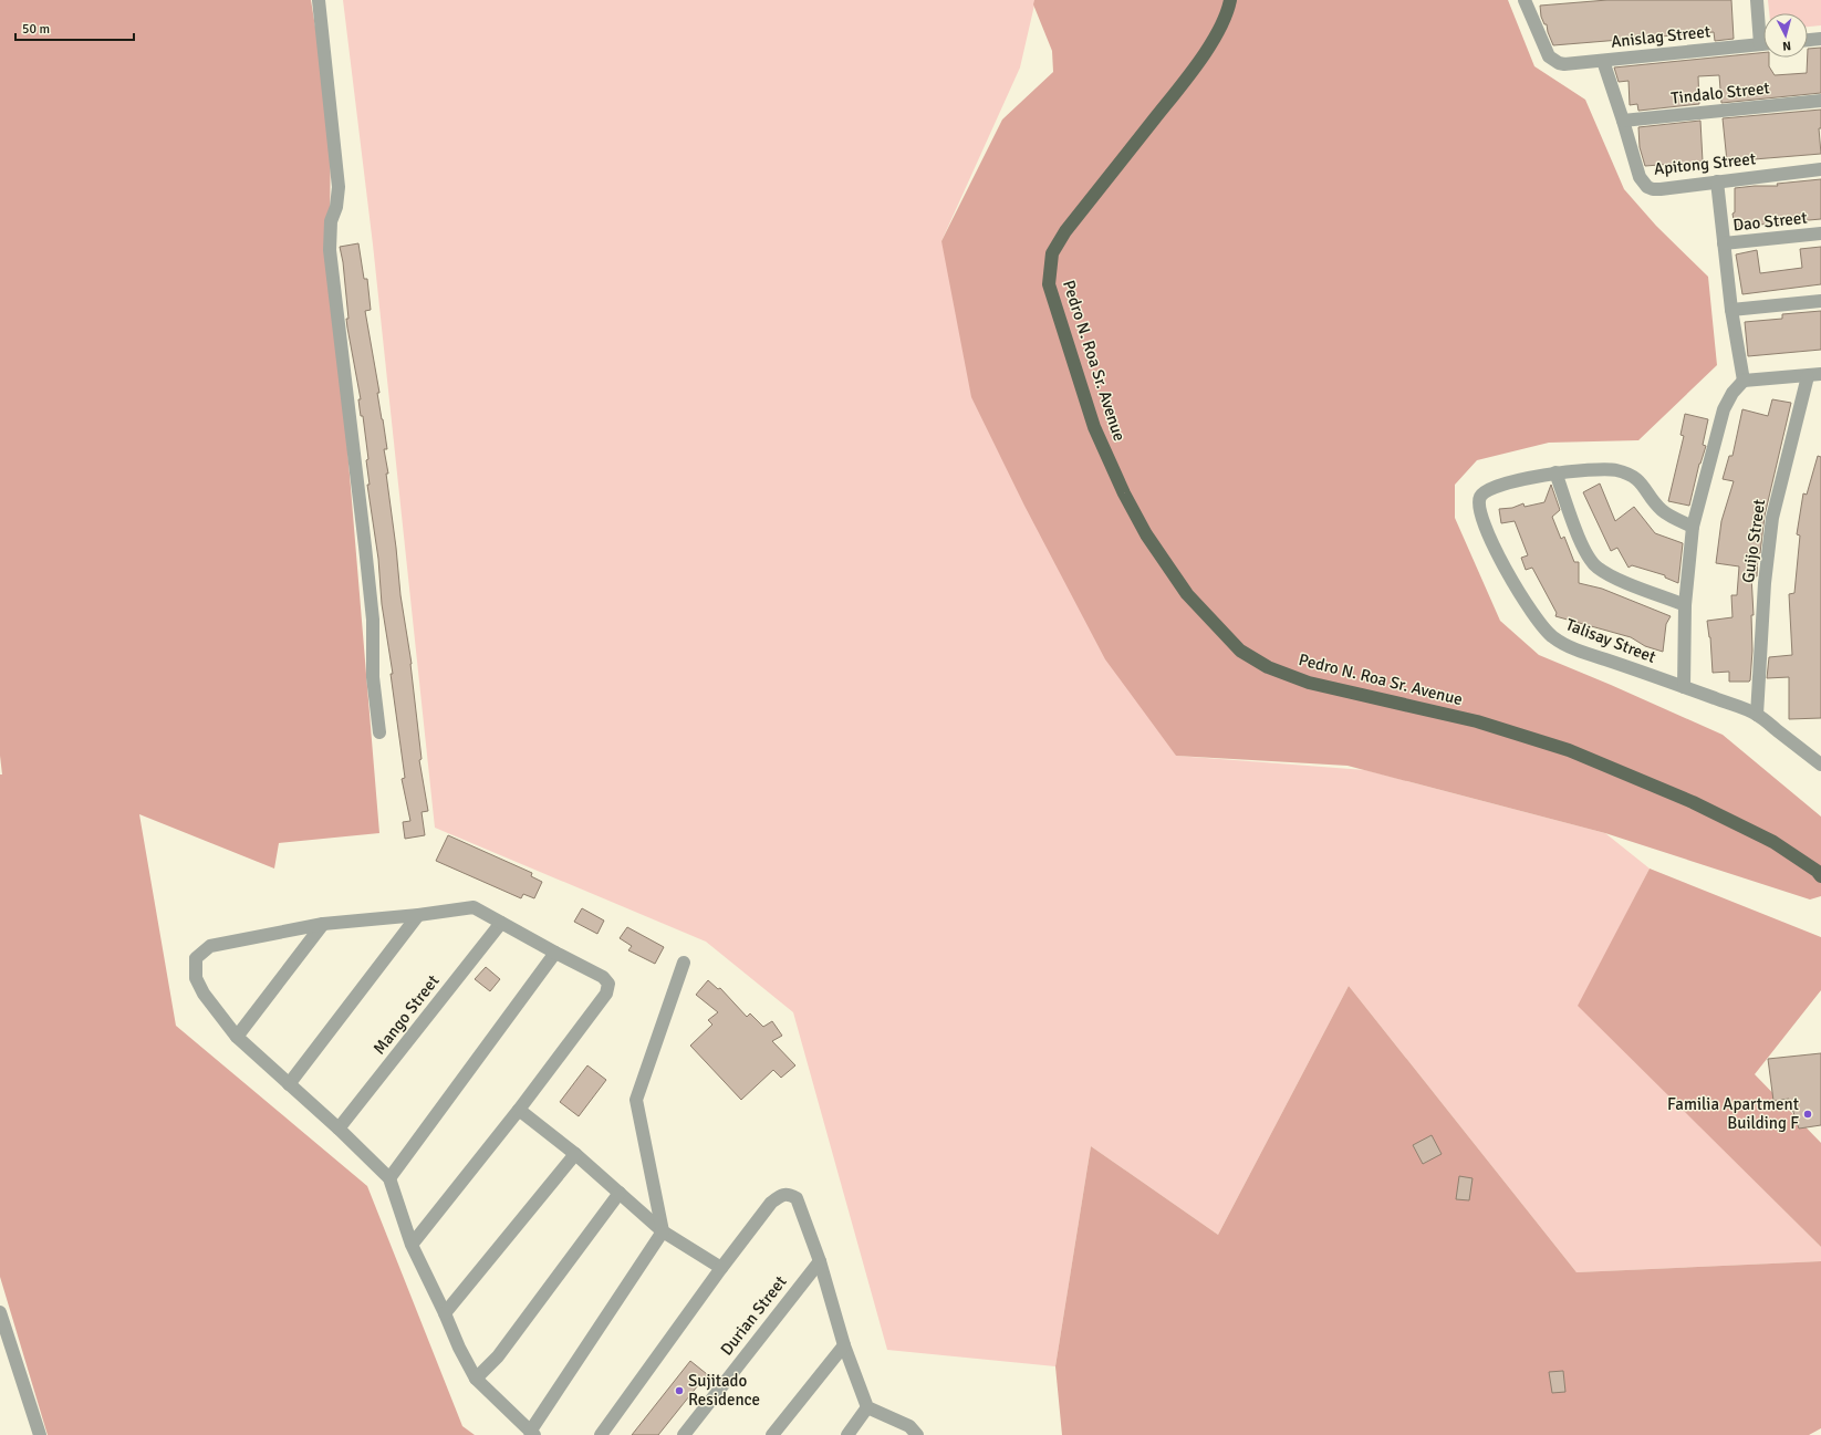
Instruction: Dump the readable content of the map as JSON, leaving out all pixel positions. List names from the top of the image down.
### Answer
{
  "streets": {
    "main road": ["Pedro N. Roa Sr. Avenue"],
    "street": [
      "Anislag Street",
      "Tindalo Street",
      "Apitong Street",
      "Dao Street",
      "Guijo Street",
      "Talisay Street",
      "Mango Street",
      "Durian Street"
    ]
  },
  "crossings": [
    ["Anislag Street", "Apitong Street"],
    ["Tindalo Street", "Apitong Street"],
    ["Guijo Street", "Talisay Street"]
  ],
  "places": ["Familia Apartment Building F", "Sujitado Residence"],
  "scale_bar": "50 m",
  "north": "bottom"
}
